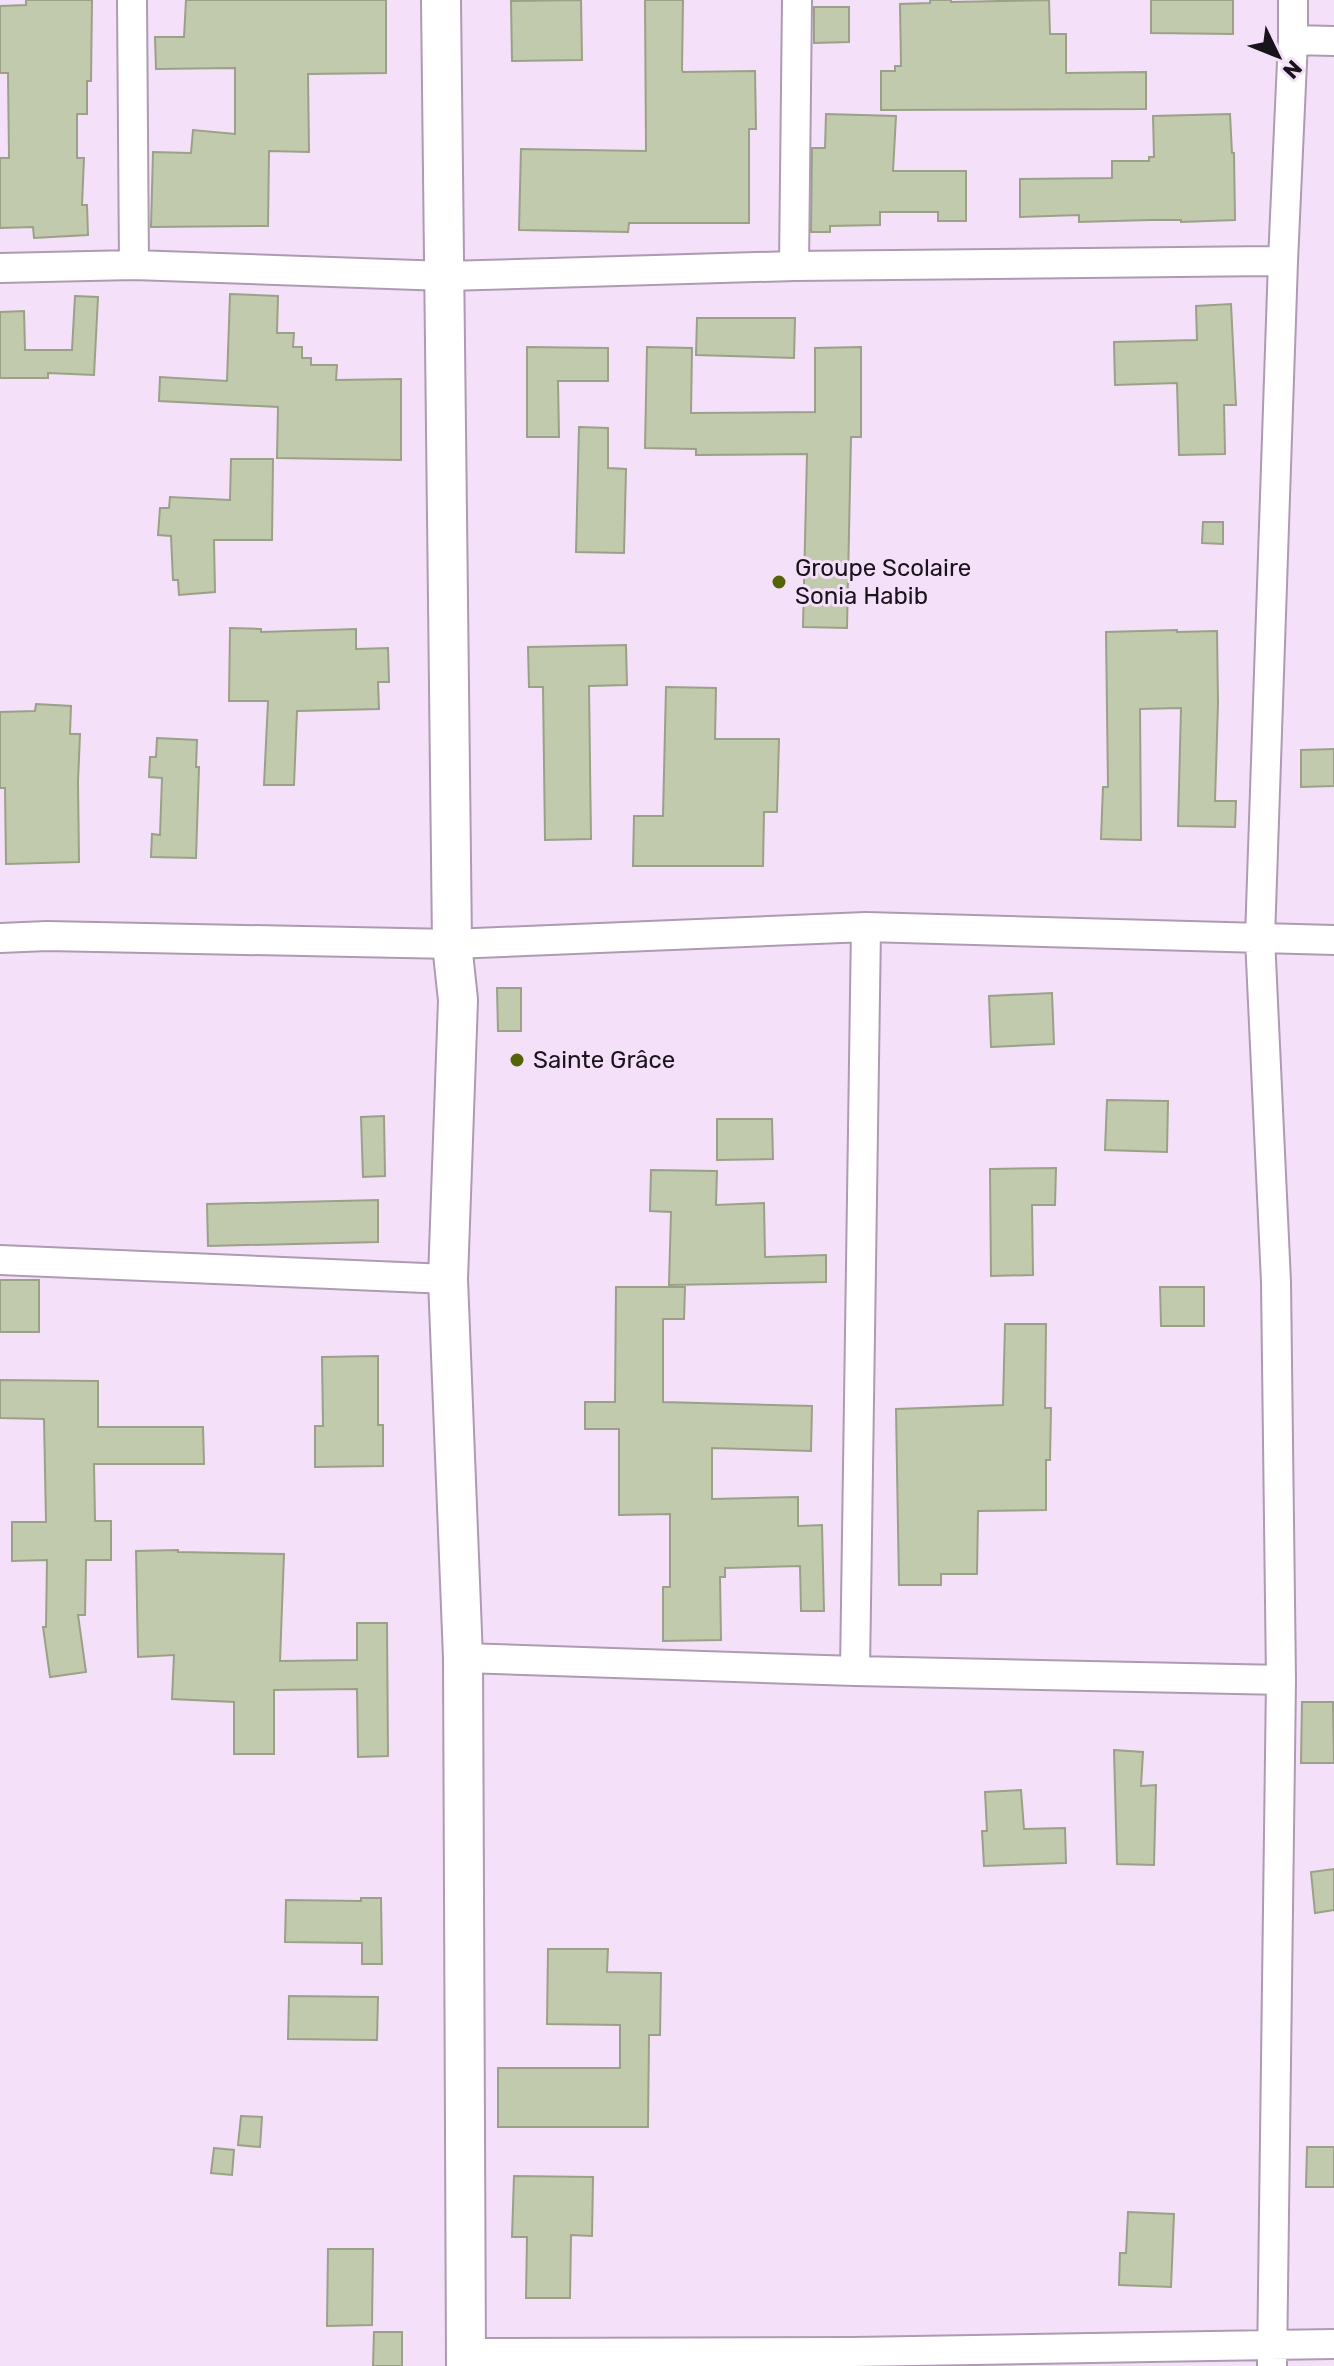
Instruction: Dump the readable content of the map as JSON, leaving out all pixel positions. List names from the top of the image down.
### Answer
{
  "places": ["Groupe Scolaire Sonia Habib", "Sainte Grâce"],
  "north": "bottom right"
}
